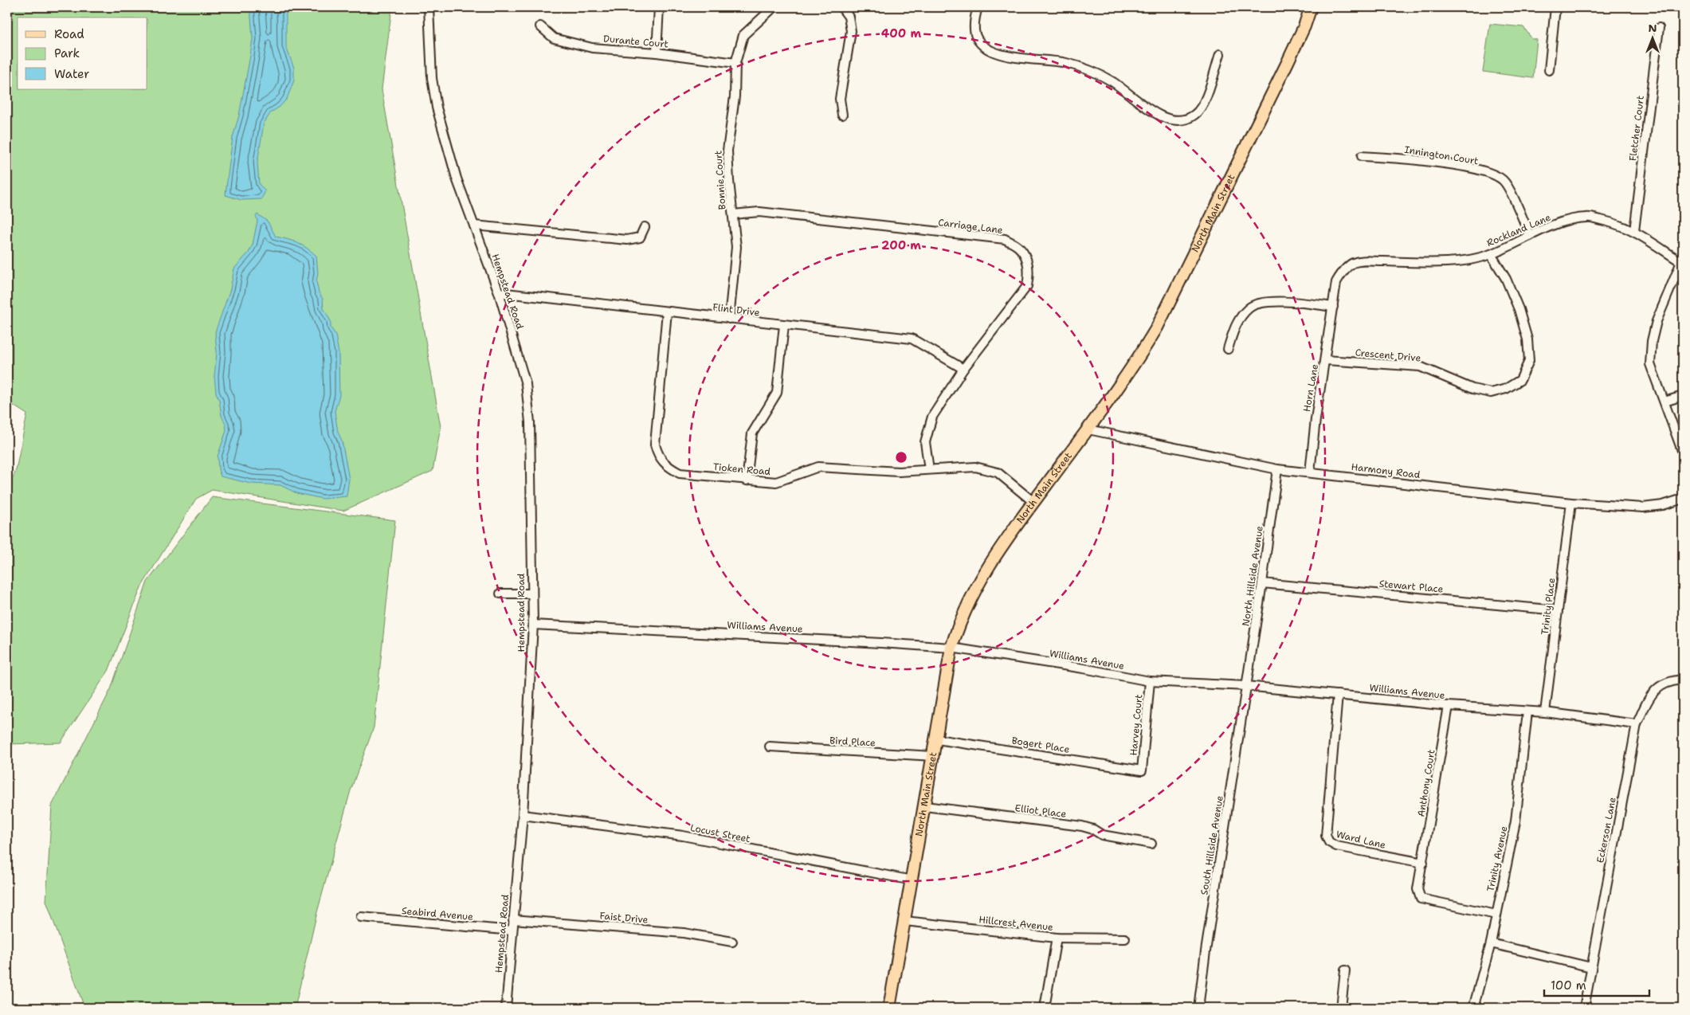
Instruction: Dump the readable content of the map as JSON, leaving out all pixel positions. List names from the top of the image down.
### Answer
{
  "streets": {
    "main road": ["North Main Street"],
    "street": [
      "Durante Court",
      "Fletcher Court",
      "Innington Court",
      "Bonnie Court",
      "Carriage Lane",
      "Rockland Lane",
      "Hempstead Road",
      "Flint Drive",
      "Crescent Drive",
      "Horn Lane",
      "Tioken Road",
      "Harmony Road",
      "North Hillside Avenue",
      "Stewart Place",
      "Trinity Place",
      "Williams Avenue",
      "Harvey Court",
      "Bird Place",
      "Bogert Place",
      "Anthony Court",
      "Elliot Place",
      "Eckerson Lane",
      "Locust Street",
      "Ward Lane",
      "South Hillside Avenue",
      "Trinity Avenue",
      "Seabird Avenue",
      "Faist Drive",
      "Hillcrest Avenue"
    ]
  },
  "crossings": [
    ["Durante Court", "Bonnie Court"],
    ["Fletcher Court", "Rockland Lane"],
    ["Innington Court", "Rockland Lane"],
    ["Bonnie Court", "Carriage Lane"],
    ["Bonnie Court", "Flint Drive"],
    ["North Main Street", "Tioken Road"],
    ["North Main Street", "Harmony Road"],
    ["North Main Street", "Williams Avenue"],
    ["North Main Street", "Bird Place"],
    ["North Main Street", "Bogert Place"],
    ["North Main Street", "Elliot Place"],
    ["North Main Street", "Locust Street"],
    ["North Main Street", "Hillcrest Avenue"],
    ["Carriage Lane", "Flint Drive"],
    ["Carriage Lane", "Tioken Road"],
    ["Rockland Lane", "Crescent Drive"],
    ["Rockland Lane", "Horn Lane"],
    ["Hempstead Road", "Flint Drive"],
    ["Hempstead Road", "Williams Avenue"],
    ["Hempstead Road", "Locust Street"],
    ["Hempstead Road", "Seabird Avenue"],
    ["Hempstead Road", "Faist Drive"],
    ["Flint Drive", "Tioken Road"],
    ["Crescent Drive", "Horn Lane"],
    ["Horn Lane", "Harmony Road"],
    ["Harmony Road", "North Hillside Avenue"],
    ["Harmony Road", "Trinity Place"],
    ["North Hillside Avenue", "Stewart Place"],
    ["North Hillside Avenue", "Williams Avenue"],
    ["North Hillside Avenue", "South Hillside Avenue"],
    ["Stewart Place", "Trinity Place"],
    ["Trinity Place", "Williams Avenue"],
    ["Williams Avenue", "Harvey Court"],
    ["Williams Avenue", "Anthony Court"],
    ["Williams Avenue", "Eckerson Lane"],
    ["Williams Avenue", "Ward Lane"],
    ["Williams Avenue", "South Hillside Avenue"],
    ["Williams Avenue", "Trinity Avenue"],
    ["Harvey Court", "Bogert Place"],
    ["Anthony Court", "Ward Lane"]
  ],
  "legend": ["Road", "Park", "Water"],
  "scale_bar": "100 m",
  "north": "top",
  "rings": ["400 m", "200 m"]
}
